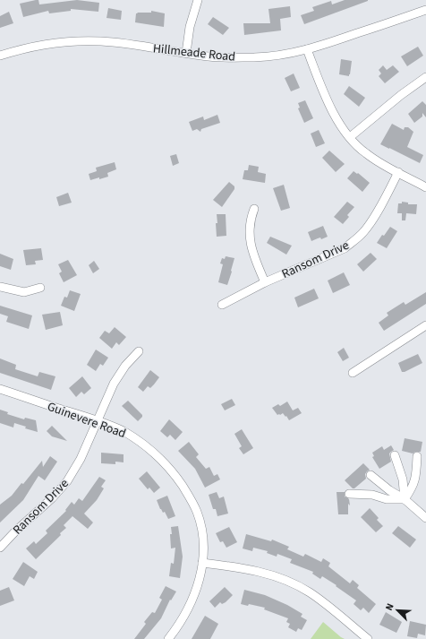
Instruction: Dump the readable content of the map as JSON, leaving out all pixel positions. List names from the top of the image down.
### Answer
{
  "streets": {
    "street": ["Hillmeade Road", "Ransom Drive", "Guinevere Road"]
  },
  "crossings": [
    ["Ransom Drive", "Guinevere Road"]
  ],
  "north": "top left"
}
